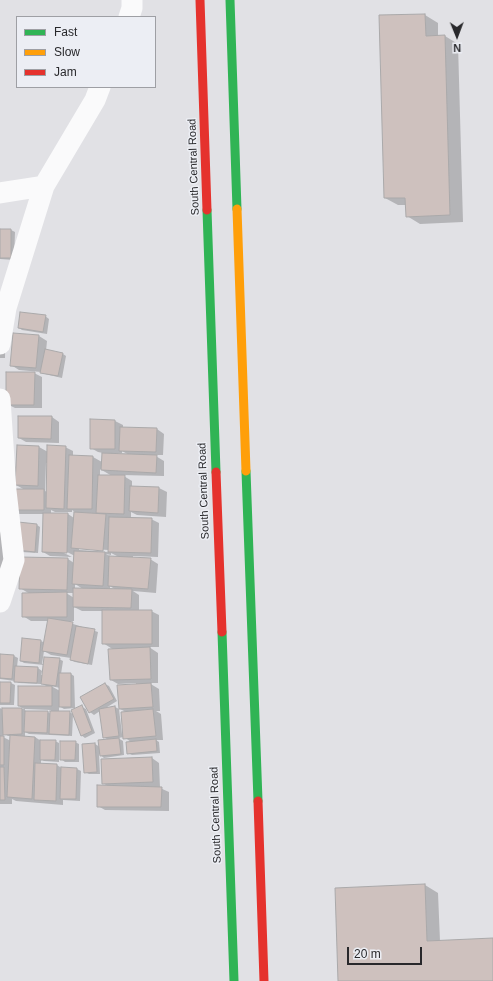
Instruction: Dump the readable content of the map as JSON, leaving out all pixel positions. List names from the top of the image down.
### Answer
{
  "streets": {
    "street": ["South Central Road"]
  },
  "legend": ["Fast", "Slow", "Jam"],
  "scale_bar": "20 m",
  "north": "bottom"
}
